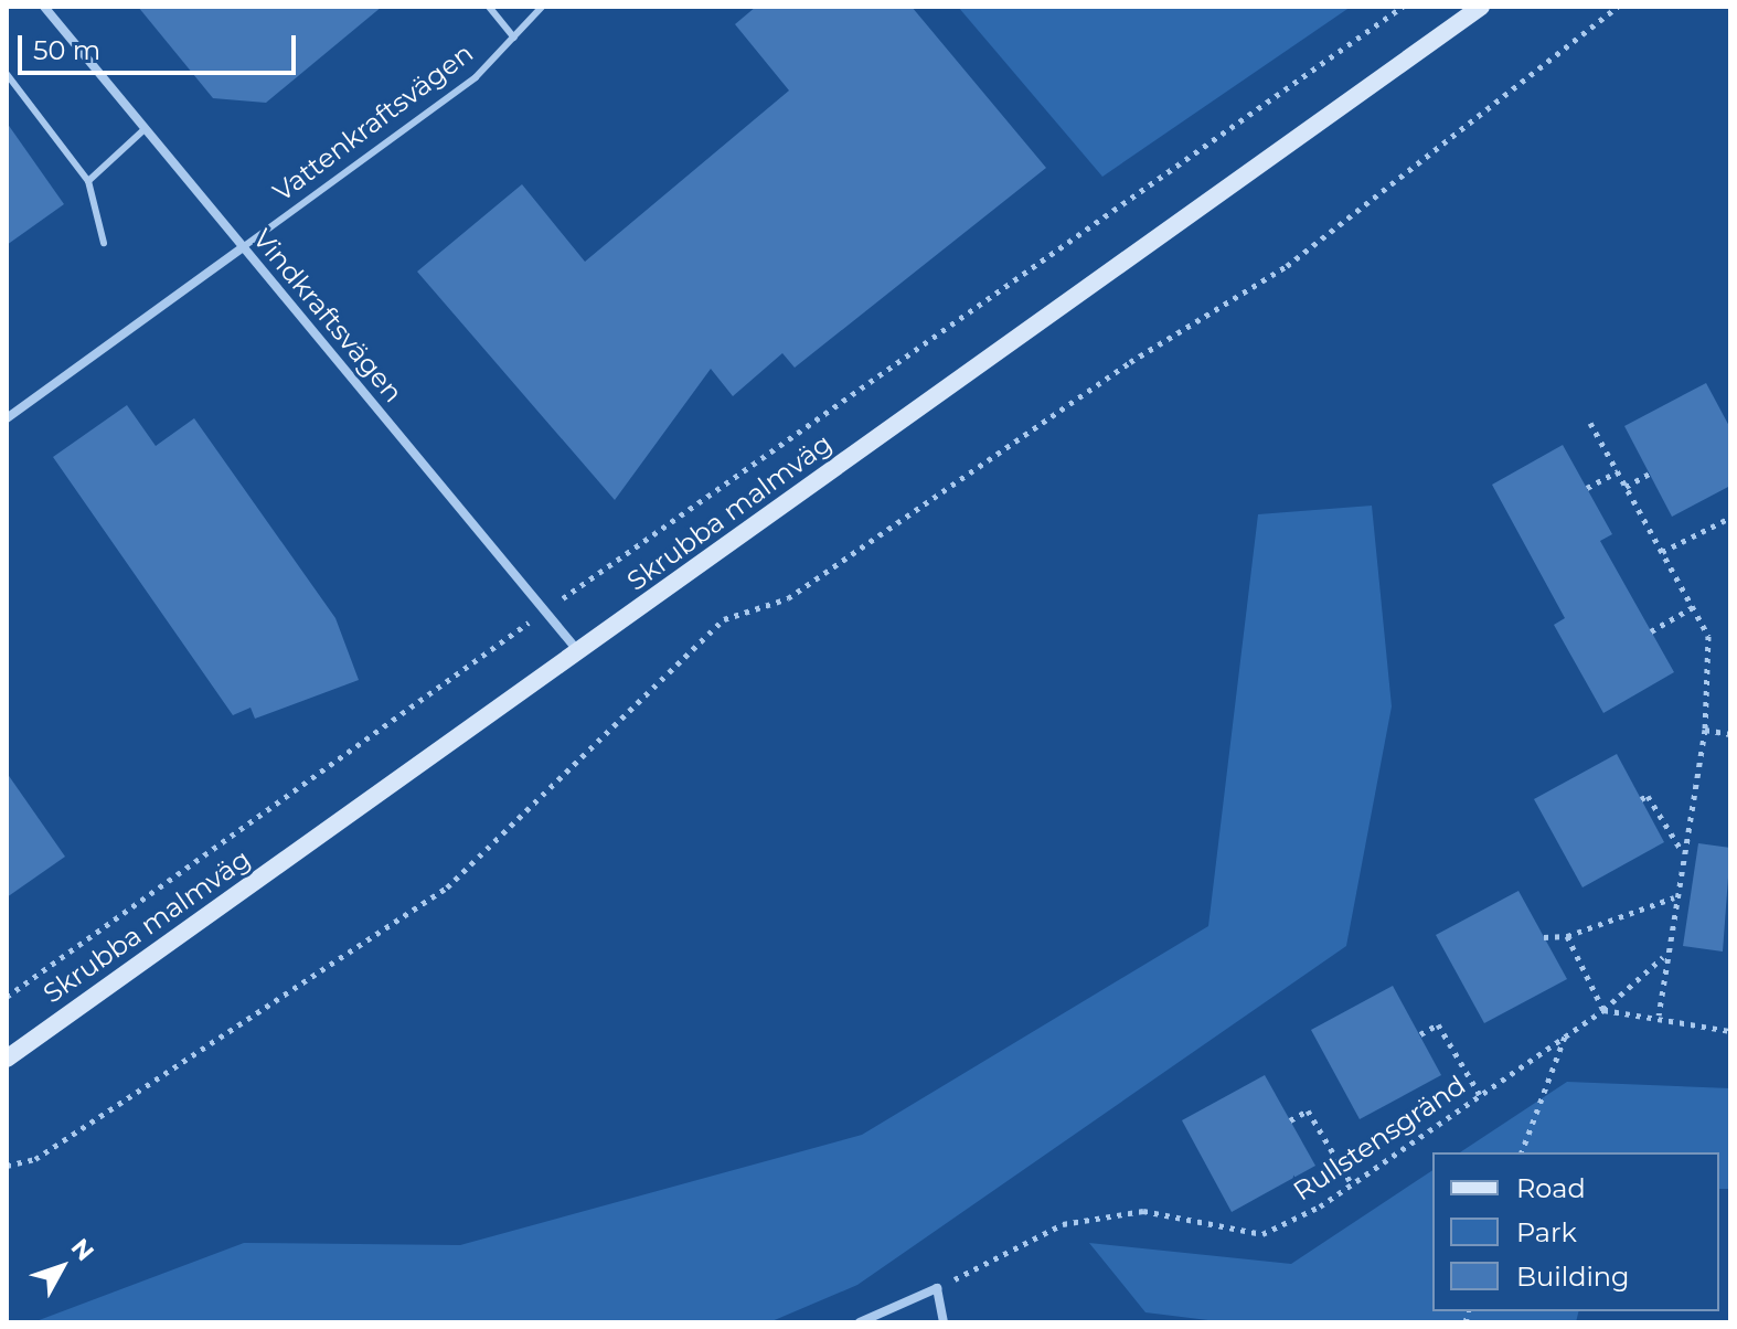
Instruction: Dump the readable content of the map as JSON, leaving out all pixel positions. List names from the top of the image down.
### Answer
{
  "streets": {
    "street": ["Vattenkraftsvägen", "Vindkraftsvägen", "Skrubba malmväg"],
    "path": ["Rullstensgränd"]
  },
  "crossings": [
    ["Vattenkraftsvägen", "Vindkraftsvägen"],
    ["Vindkraftsvägen", "Skrubba malmväg"]
  ],
  "legend": ["Road", "Park", "Building"],
  "scale_bar": "50 m",
  "north": "top right"
}
